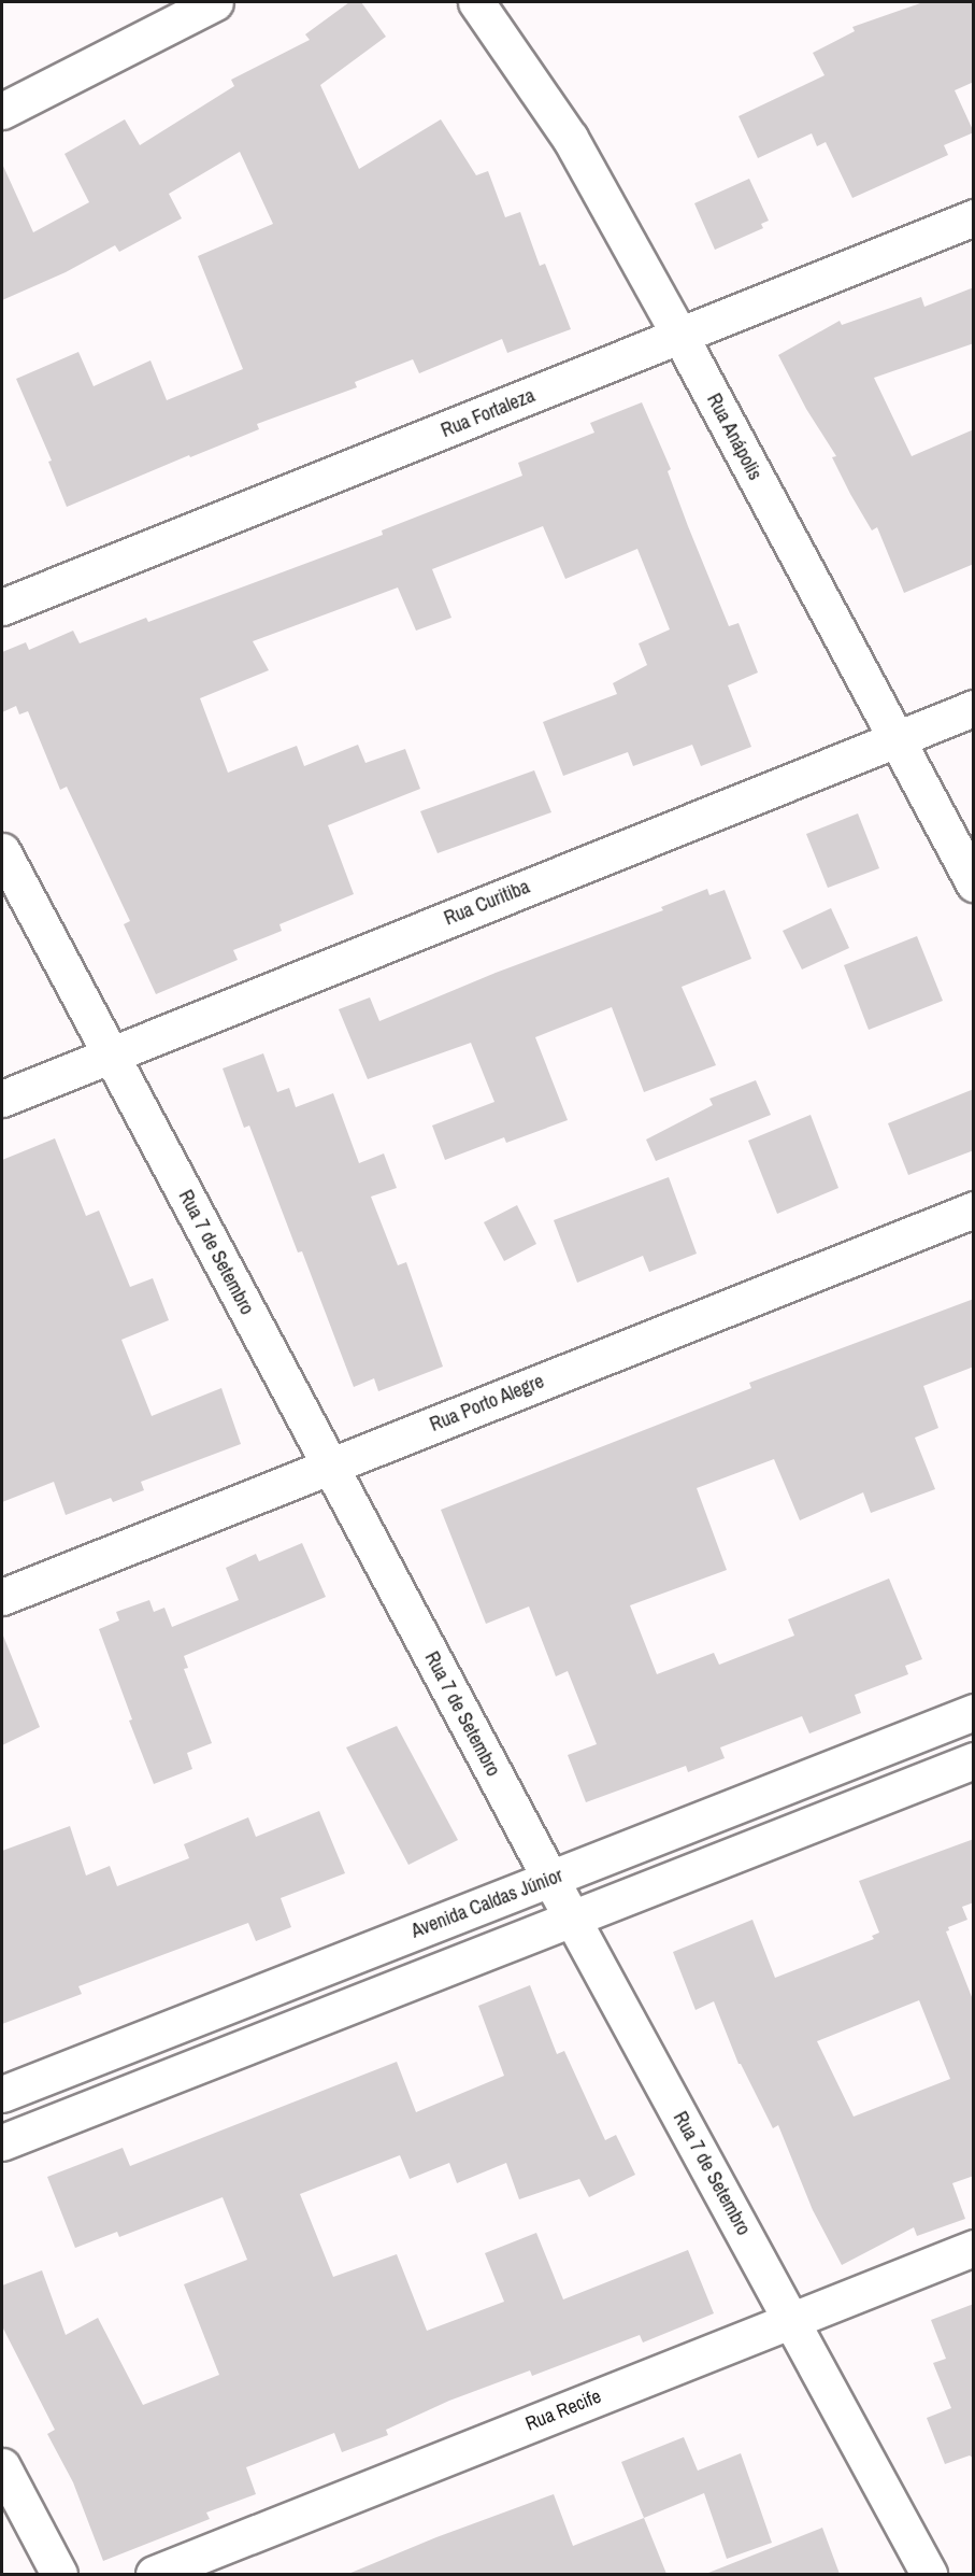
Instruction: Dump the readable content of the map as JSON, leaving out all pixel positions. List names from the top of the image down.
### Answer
{
  "streets": {
    "street": [
      "Rua Fortaleza",
      "Rua Anápolis",
      "Rua Curitiba",
      "Rua 7 de Setembro",
      "Rua Porto Alegre",
      "Avenida Caldas Júnior",
      "Rua Recife"
    ]
  },
  "crossings": [
    ["Rua Fortaleza", "Rua Anápolis"],
    ["Rua Anápolis", "Rua Curitiba"],
    ["Rua Curitiba", "Rua 7 de Setembro"],
    ["Rua 7 de Setembro", "Rua Porto Alegre"],
    ["Rua 7 de Setembro", "Avenida Caldas Júnior"],
    ["Rua 7 de Setembro", "Rua Recife"]
  ]
}
